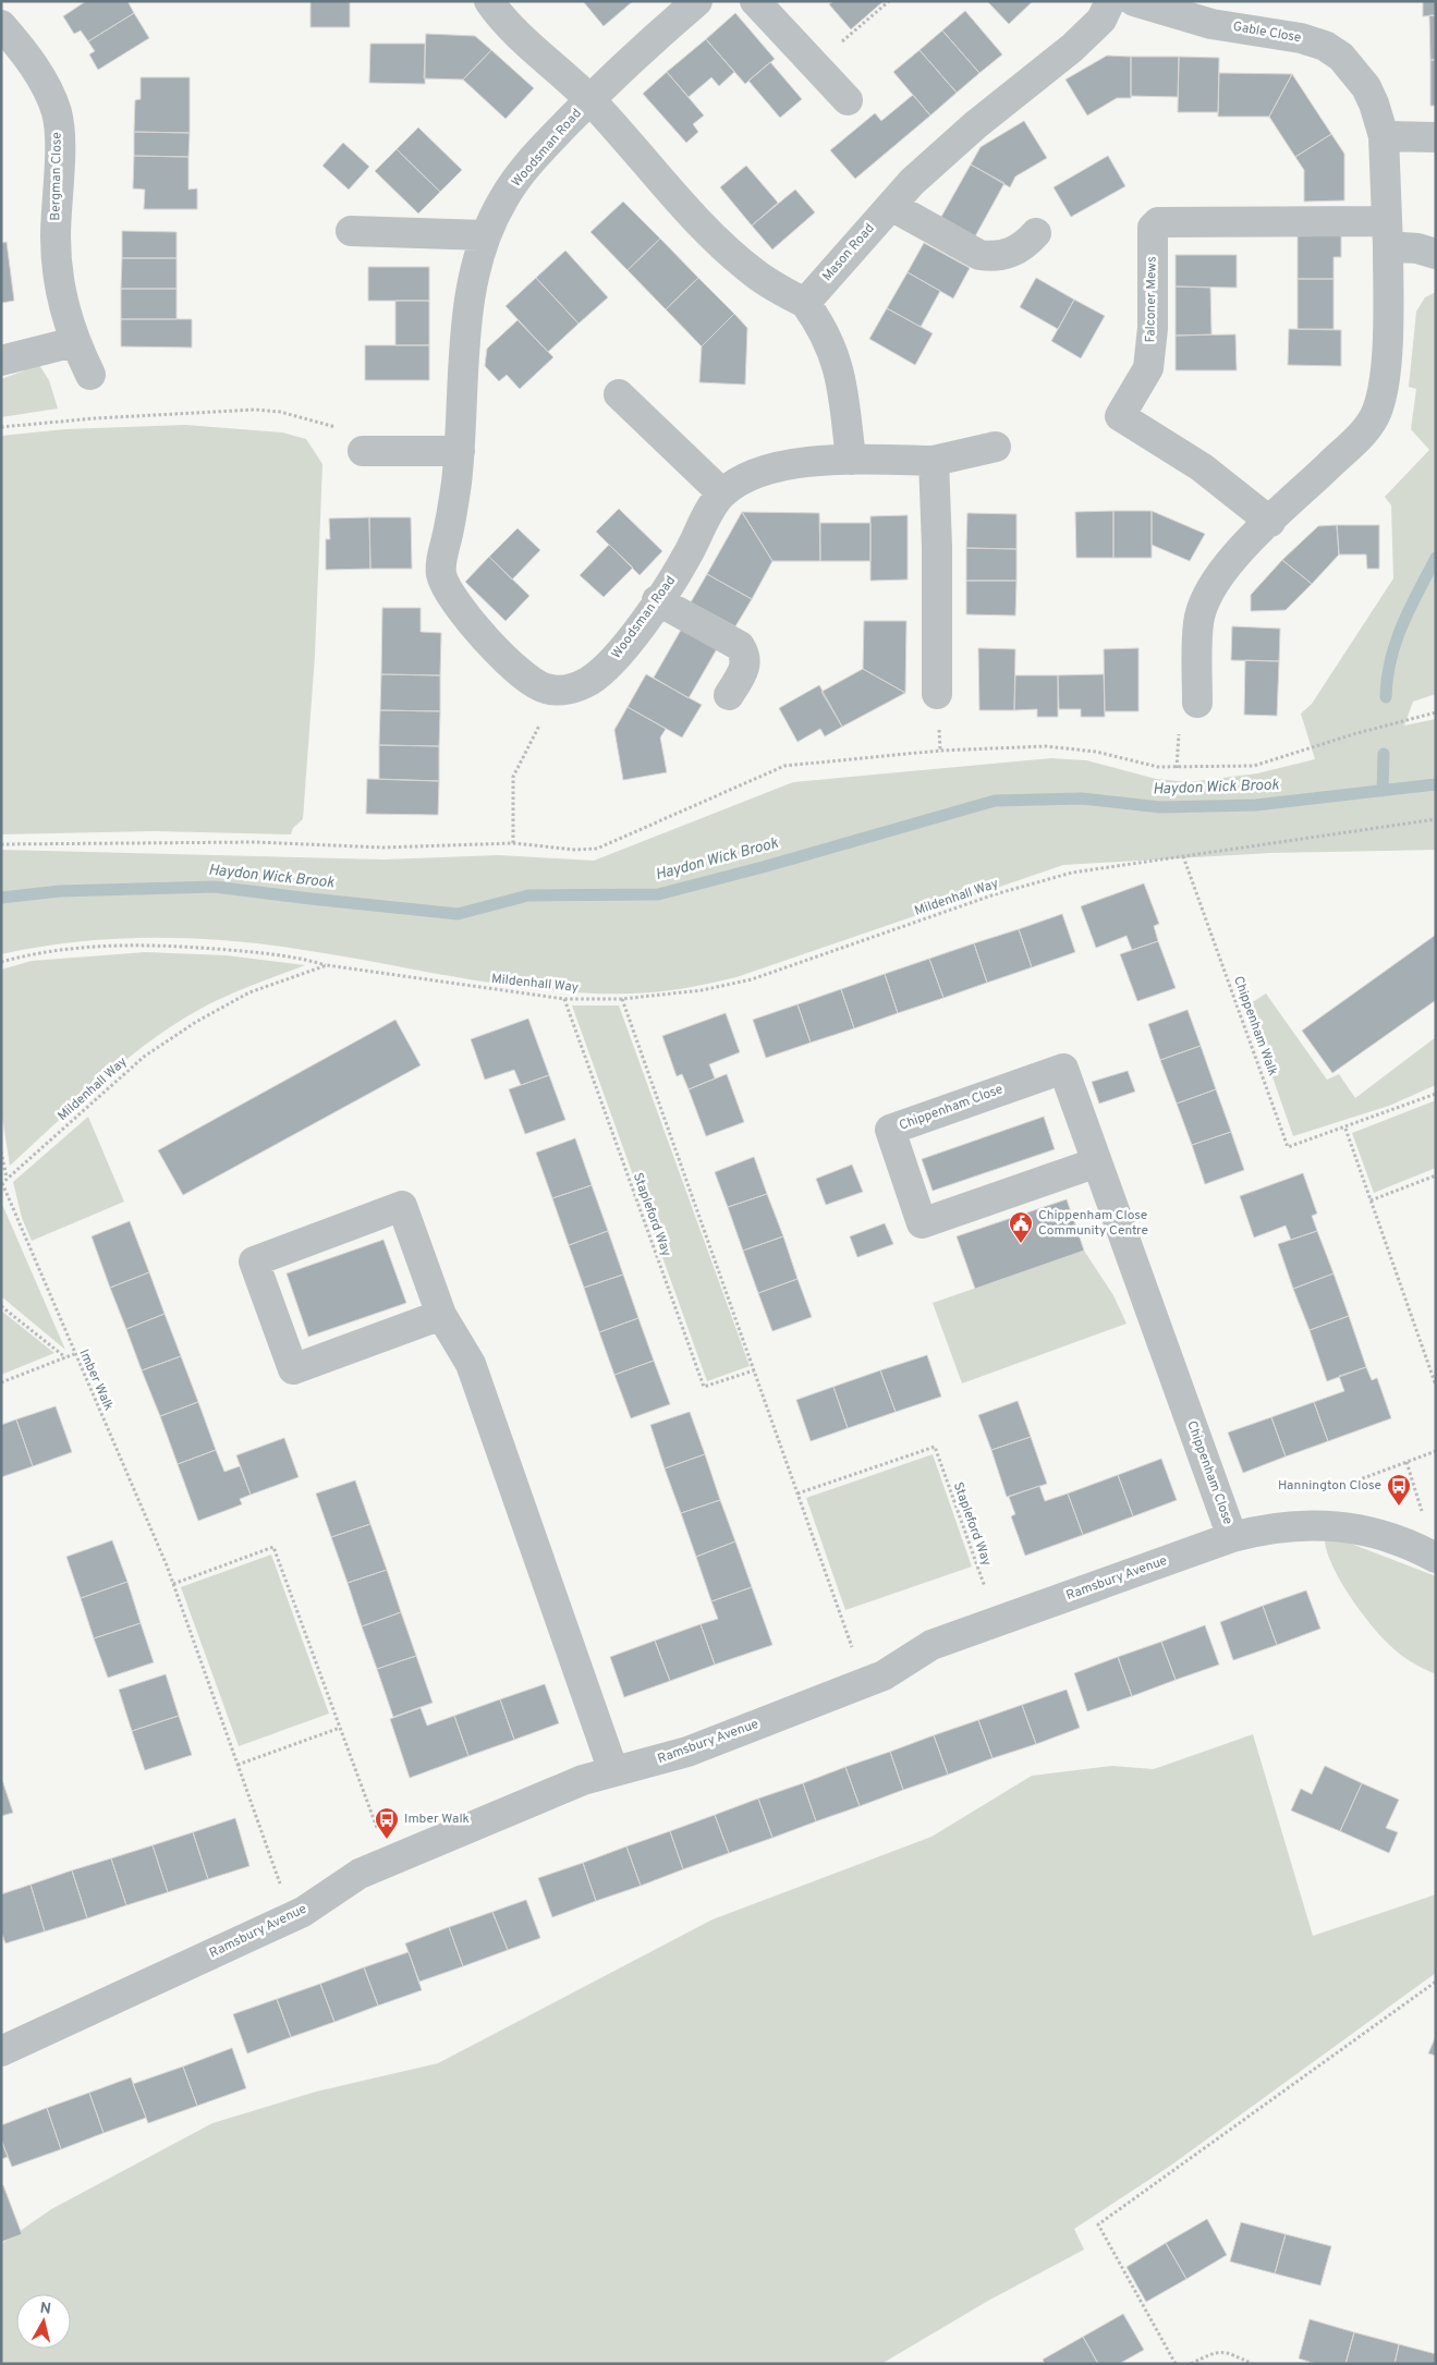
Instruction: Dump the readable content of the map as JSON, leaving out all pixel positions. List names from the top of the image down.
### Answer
{
  "streets": {
    "street": [
      "Gable Close",
      "Woodsman Road",
      "Bergman Close",
      "Mason Road",
      "Falconer Mews",
      "Chippenham Close",
      "Ramsbury Avenue"
    ],
    "path": [
      "Mildenhall Way",
      "Chippenham Walk",
      "Stapleford Way",
      "Imber Walk"
    ]
  },
  "crossings": [
    ["Gable Close", "Falconer Mews"],
    ["Mildenhall Way", "Chippenham Walk"],
    ["Mildenhall Way", "Stapleford Way"],
    ["Mildenhall Way", "Imber Walk"],
    ["Chippenham Close", "Ramsbury Avenue"],
    ["Stapleford Way", "Ramsbury Avenue"],
    ["Imber Walk", "Ramsbury Avenue"]
  ],
  "water": ["Haydon Wick Brook"],
  "places": {
    "public building": ["Chippenham Close Community Centre"],
    "bus stop": ["Hannington Close", "Imber Walk"]
  },
  "north": "top"
}
